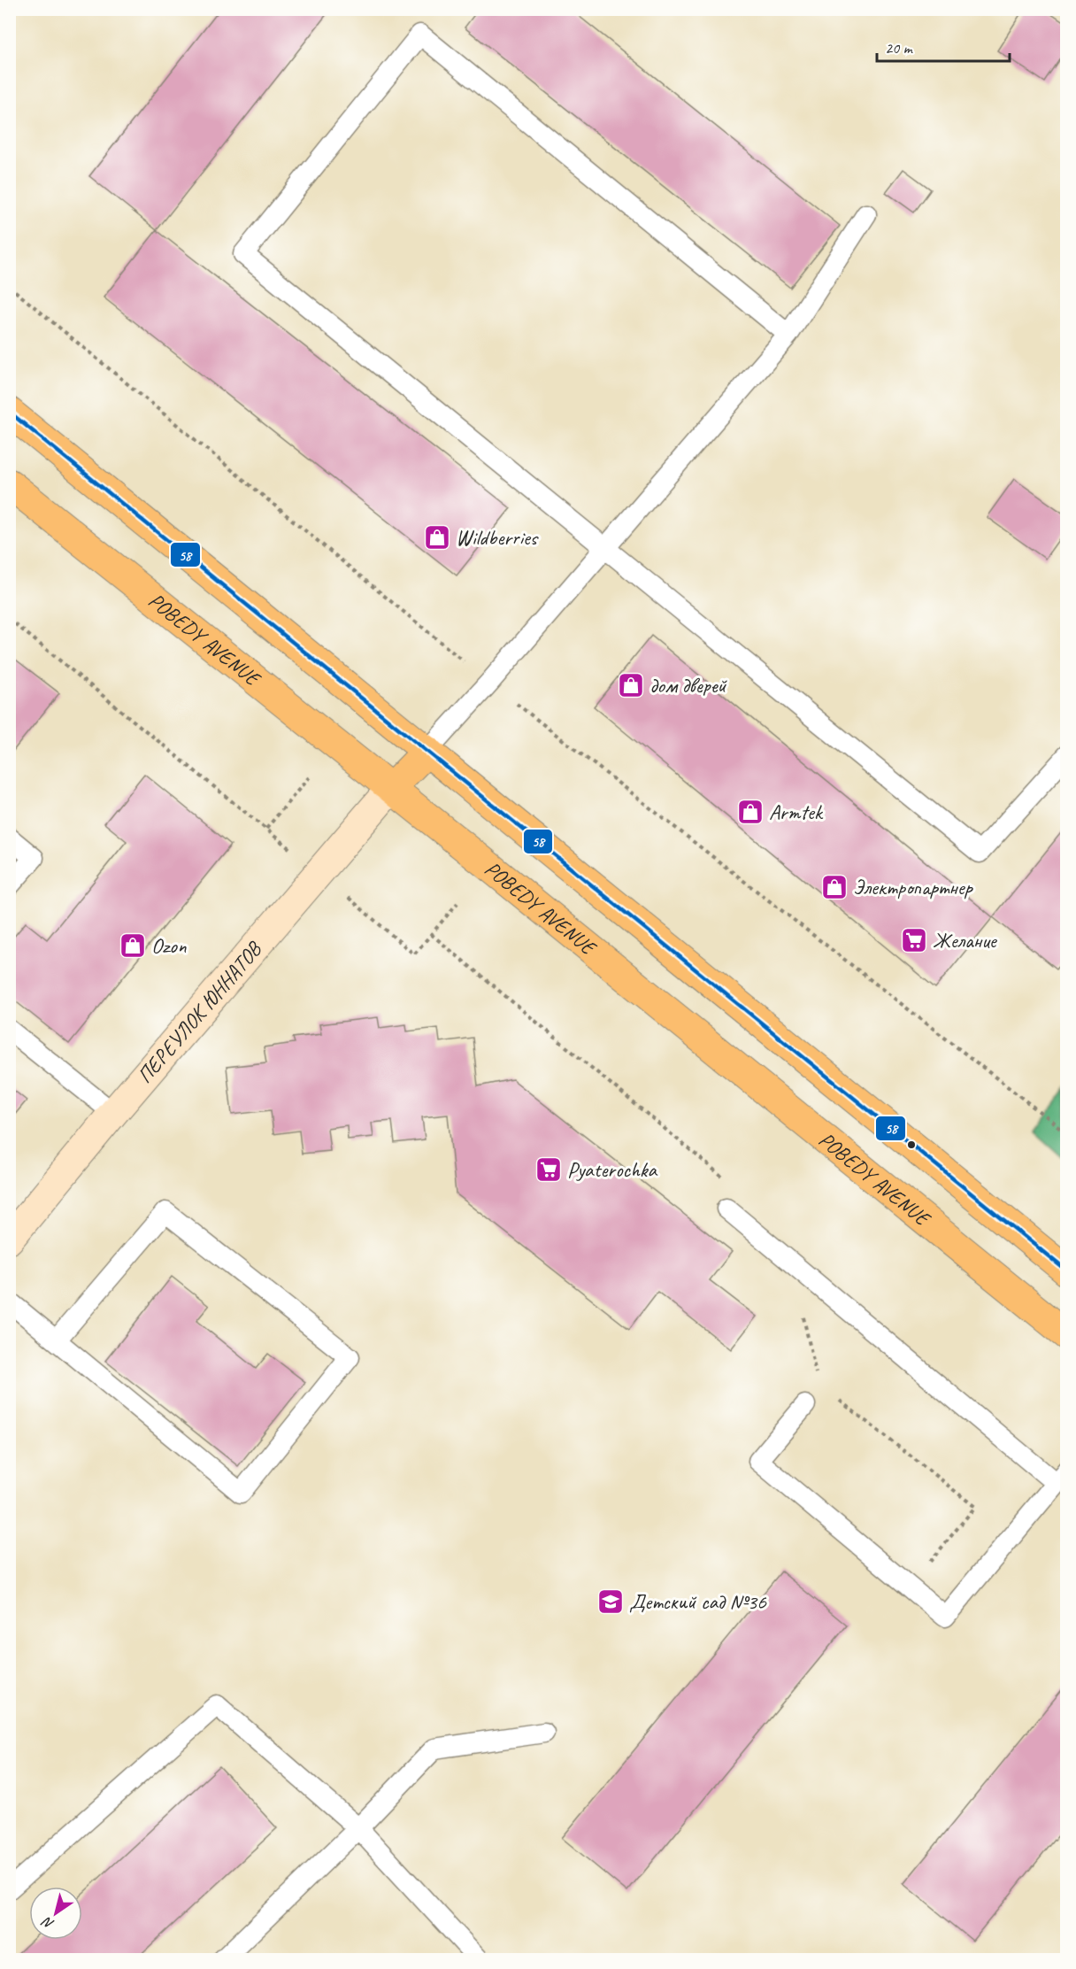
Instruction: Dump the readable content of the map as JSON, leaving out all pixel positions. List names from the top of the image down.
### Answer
{
  "streets": {
    "main road": ["POBEDY AVENUE"],
    "street": ["ПЕРЕУЛОК ЮННАТОВ"]
  },
  "crossings": [
    ["POBEDY AVENUE", "ПЕРЕУЛОК ЮННАТОВ"]
  ],
  "places": {
    "shop": [
      "Wildberries",
      "дом дверей",
      "Armtek",
      "Электропартнер",
      "Ozon"
    ],
    "supermarket": ["Желание", "Pyaterochka"],
    "school or university": ["Детский сад №36"]
  },
  "lines": ["transit line 58"],
  "scale_bar": "20 m",
  "north": "bottom left"
}
